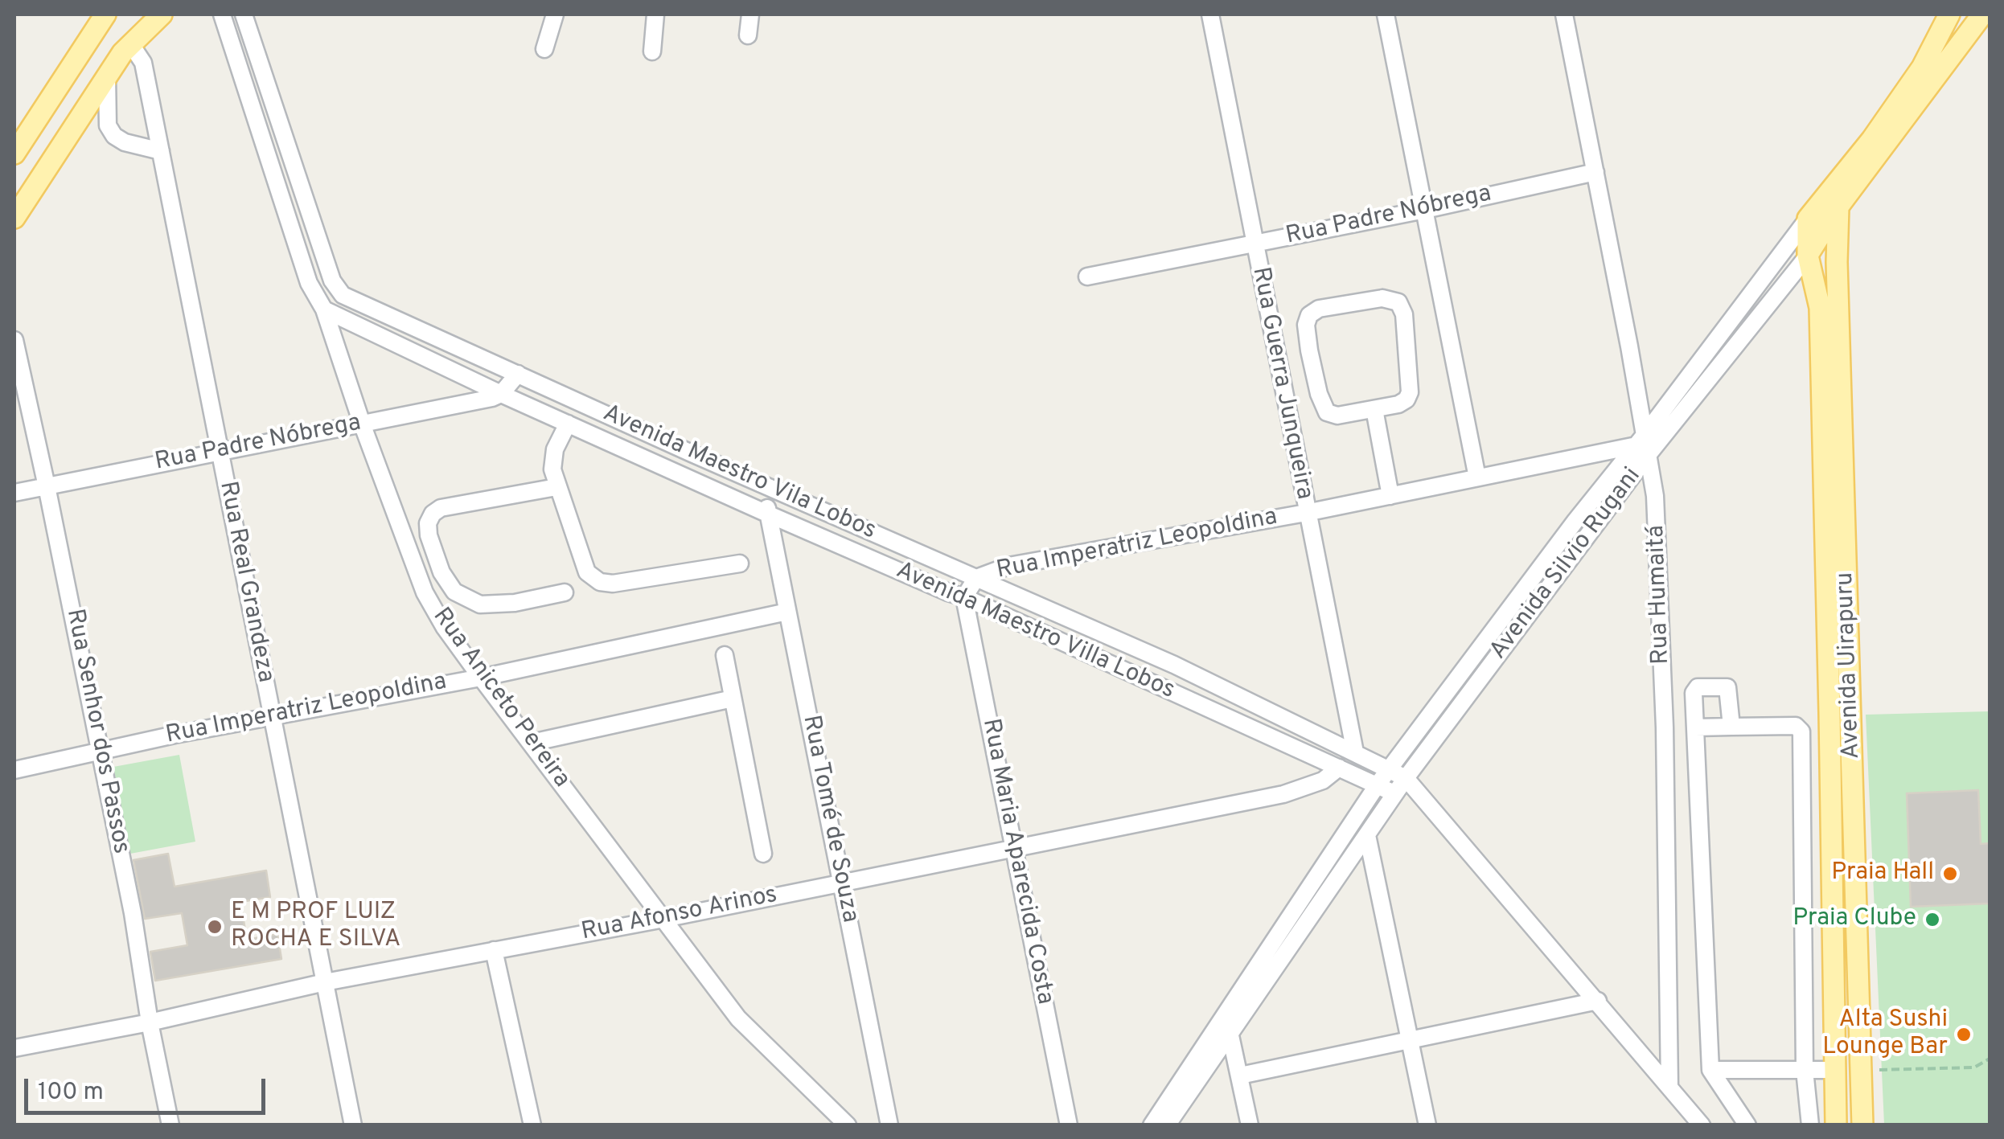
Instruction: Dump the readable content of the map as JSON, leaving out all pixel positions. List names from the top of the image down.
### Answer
{
  "streets": {
    "main road": ["Avenida Silvio Rugani", "Avenida Uirapuru"],
    "street": [
      "Rua Padre Nóbrega",
      "Rua Guerra Junqueira",
      "Avenida Maestro Vila Lobos",
      "Rua Imperatriz Leopoldina",
      "Rua Real Grandeza",
      "Rua Humaitá",
      "Avenida Maestro Villa Lobos",
      "Rua Aniceto Pereira",
      "Rua Senhor dos Passos",
      "Rua Tomé de Souza",
      "Rua Maria Aparecida Costa",
      "Rua Afonso Arinos"
    ]
  },
  "crossings": [
    ["Rua Padre Nóbrega", "Rua Guerra Junqueira"],
    ["Rua Padre Nóbrega", "Rua Real Grandeza"],
    ["Rua Padre Nóbrega", "Rua Humaitá"],
    ["Rua Padre Nóbrega", "Avenida Maestro Villa Lobos"],
    ["Rua Padre Nóbrega", "Rua Aniceto Pereira"],
    ["Rua Padre Nóbrega", "Rua Senhor dos Passos"],
    ["Rua Guerra Junqueira", "Avenida Maestro Vila Lobos"],
    ["Rua Guerra Junqueira", "Rua Imperatriz Leopoldina"],
    ["Avenida Maestro Vila Lobos", "Rua Imperatriz Leopoldina"],
    ["Avenida Maestro Vila Lobos", "Avenida Silvio Rugani"],
    ["Avenida Maestro Vila Lobos", "Rua Tomé de Souza"],
    ["Rua Imperatriz Leopoldina", "Avenida Silvio Rugani"],
    ["Rua Imperatriz Leopoldina", "Rua Real Grandeza"],
    ["Rua Imperatriz Leopoldina", "Rua Humaitá"],
    ["Rua Imperatriz Leopoldina", "Avenida Maestro Villa Lobos"],
    ["Rua Imperatriz Leopoldina", "Rua Aniceto Pereira"],
    ["Rua Imperatriz Leopoldina", "Rua Senhor dos Passos"],
    ["Rua Imperatriz Leopoldina", "Rua Tomé de Souza"],
    ["Rua Imperatriz Leopoldina", "Rua Maria Aparecida Costa"],
    ["Avenida Silvio Rugani", "Rua Humaitá"],
    ["Avenida Silvio Rugani", "Avenida Maestro Villa Lobos"],
    ["Avenida Silvio Rugani", "Avenida Uirapuru"],
    ["Rua Real Grandeza", "Rua Afonso Arinos"],
    ["Avenida Maestro Villa Lobos", "Rua Aniceto Pereira"],
    ["Avenida Maestro Villa Lobos", "Rua Tomé de Souza"],
    ["Avenida Maestro Villa Lobos", "Rua Maria Aparecida Costa"],
    ["Avenida Maestro Villa Lobos", "Rua Afonso Arinos"],
    ["Rua Aniceto Pereira", "Rua Afonso Arinos"],
    ["Rua Senhor dos Passos", "Rua Afonso Arinos"],
    ["Rua Tomé de Souza", "Rua Afonso Arinos"],
    ["Rua Maria Aparecida Costa", "Rua Afonso Arinos"]
  ],
  "places": [
    "Praia Hall",
    "Praia Clube",
    "E M PROF LUIZ ROCHA E SILVA",
    "Alta Sushi Lounge Bar"
  ],
  "scale_bar": "100 m"
}
